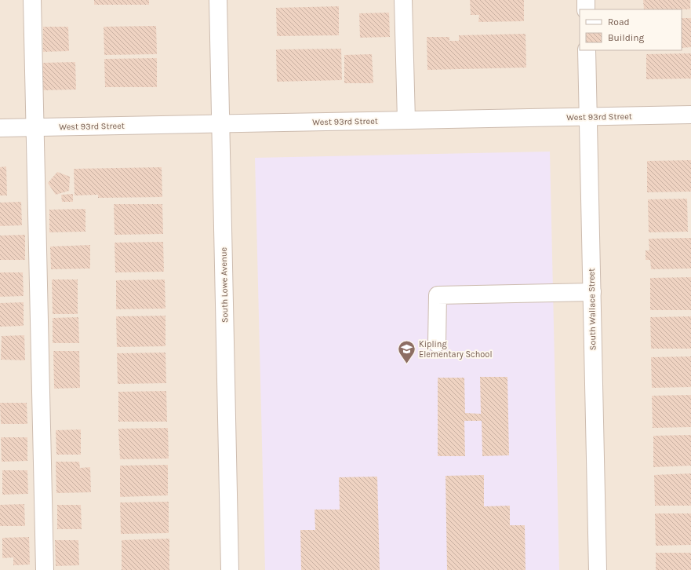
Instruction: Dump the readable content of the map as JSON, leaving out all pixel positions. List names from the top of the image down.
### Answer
{
  "streets": {
    "street": ["West 93rd Street", "South Lowe Avenue", "South Wallace Street"]
  },
  "crossings": [
    ["West 93rd Street", "South Lowe Avenue"],
    ["West 93rd Street", "South Wallace Street"]
  ],
  "places": {
    "school or university": ["Kipling Elementary School"]
  },
  "legend": ["Road", "Building"]
}
